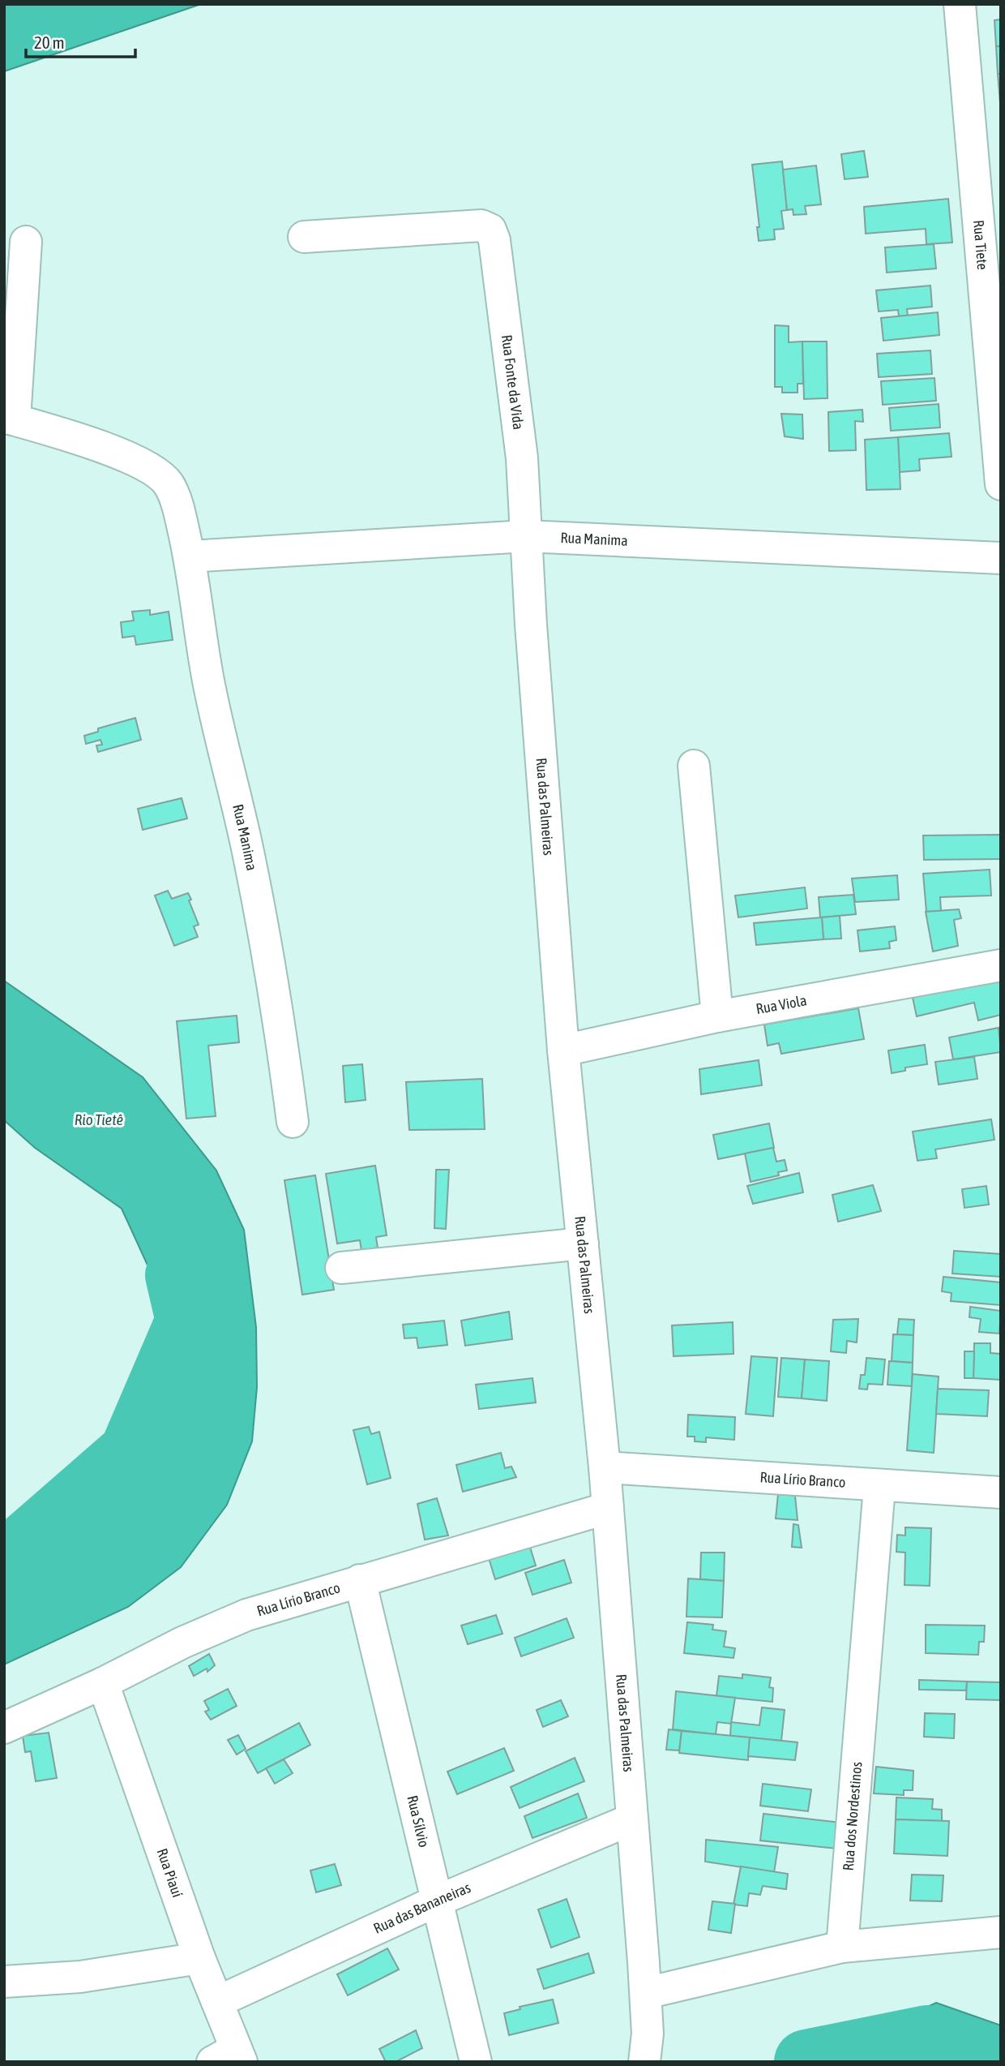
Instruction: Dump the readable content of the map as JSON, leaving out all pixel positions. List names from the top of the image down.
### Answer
{
  "streets": {
    "street": [
      "Rua Tiete",
      "Rua Fonte da Vida",
      "Rua Manima",
      "Rua das Palmeiras",
      "Rua Viola",
      "Rua Lírio Branco",
      "Rua dos Nordestinos",
      "Rua Sílvio",
      "Rua Piauí",
      "Rua das Bananeiras"
    ]
  },
  "crossings": [
    ["Rua Fonte da Vida", "Rua Manima"],
    ["Rua Fonte da Vida", "Rua das Palmeiras"],
    ["Rua Manima", "Rua das Palmeiras"],
    ["Rua das Palmeiras", "Rua Viola"],
    ["Rua das Palmeiras", "Rua Lírio Branco"],
    ["Rua das Palmeiras", "Rua das Bananeiras"],
    ["Rua Lírio Branco", "Rua dos Nordestinos"],
    ["Rua Lírio Branco", "Rua Sílvio"],
    ["Rua Lírio Branco", "Rua Piauí"],
    ["Rua Sílvio", "Rua das Bananeiras"],
    ["Rua Piauí", "Rua das Bananeiras"]
  ],
  "water": ["Rio Tietê"],
  "scale_bar": "20 m"
}
